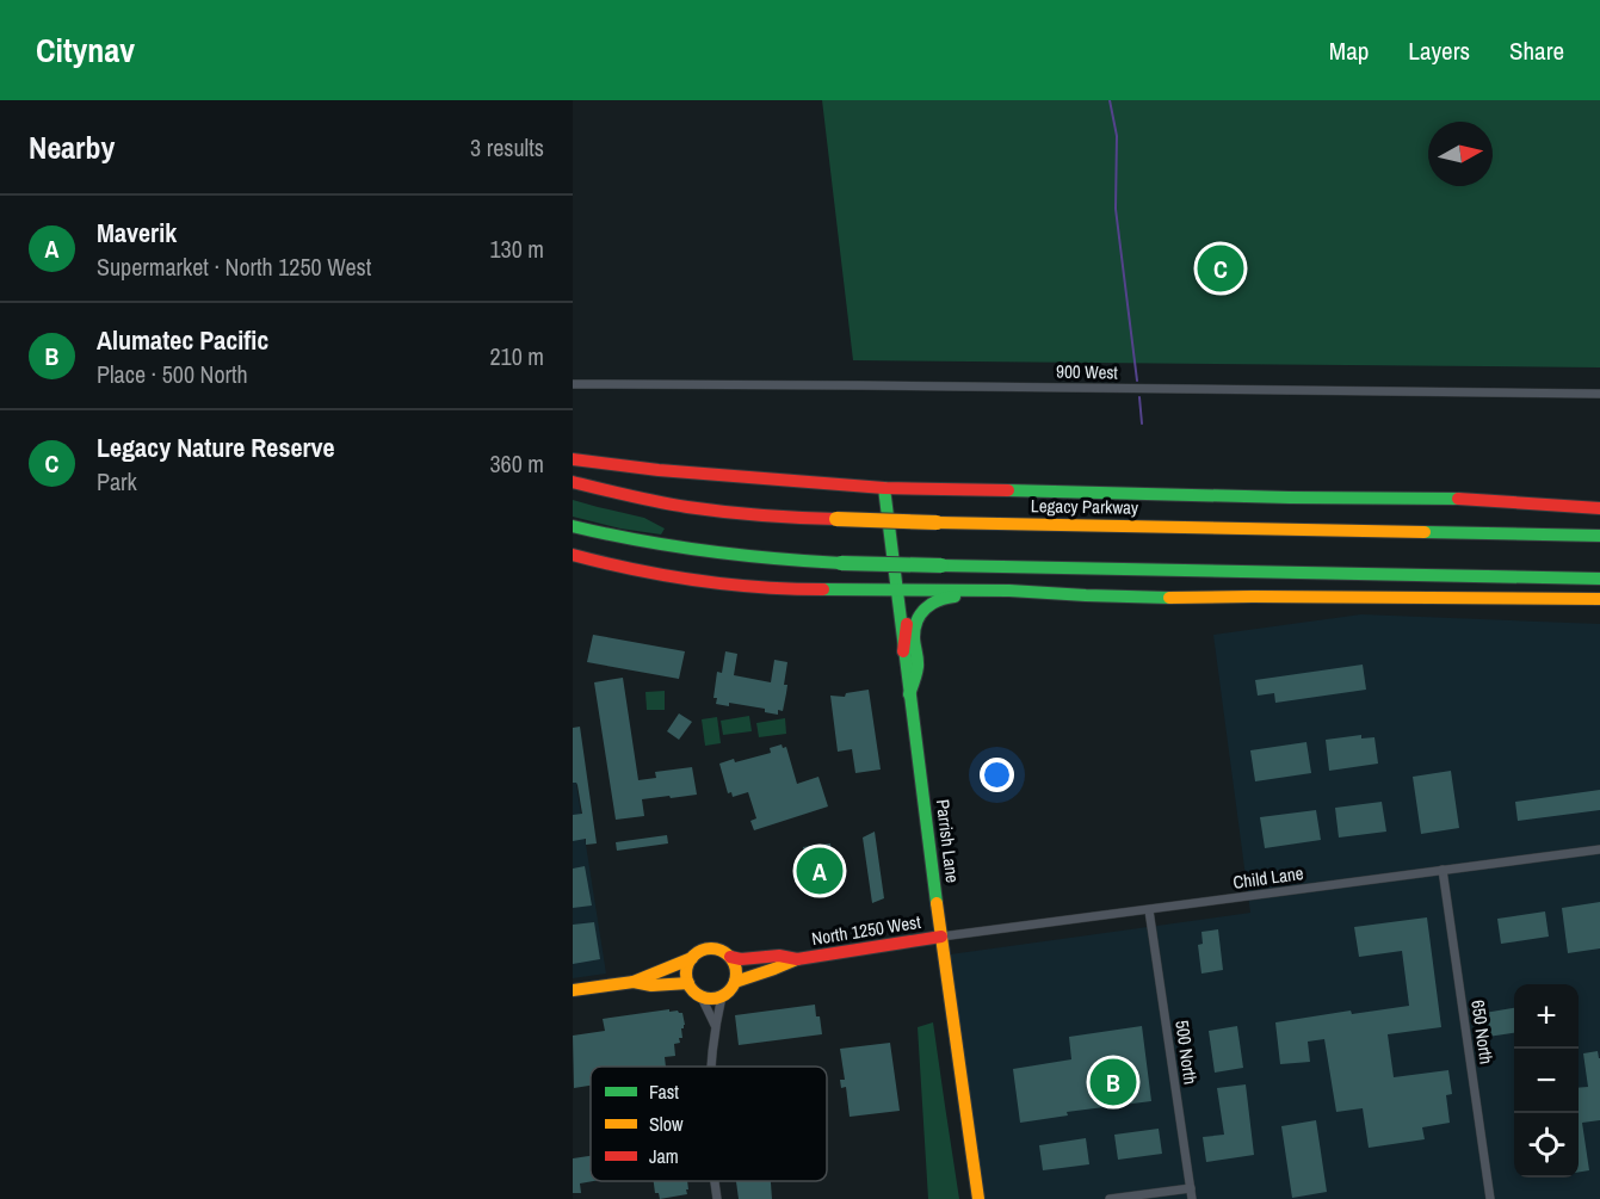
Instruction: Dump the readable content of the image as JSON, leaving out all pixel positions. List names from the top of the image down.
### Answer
{
  "streets": {
    "main road": ["Legacy Parkway", "Parrish Lane", "North 1250 West"],
    "street": [
      "900 West",
      "Child Lane",
      "650 North",
      "500 North"
    ]
  },
  "crossings": [
    ["Parrish Lane", "Child Lane"],
    ["Parrish Lane", "North 1250 West"],
    ["Child Lane", "North 1250 West"],
    ["Child Lane", "650 North"],
    ["Child Lane", "500 North"]
  ],
  "legend": ["Fast", "Slow", "Jam"],
  "north": "right",
  "page": {
    "header": "Citynav",
    "nav": ["Map", "Layers", "Share"],
    "heading": ["Nearby", "3 results"],
    "list": [
      {
        "mark": "A",
        "name": "Maverik",
        "note": "Supermarket · North 1250 West",
        "value": "130 m"
      },
      {
        "mark": "B",
        "name": "Alumatec Pacific",
        "note": "Place · 500 North",
        "value": "210 m"
      },
      {
        "mark": "C",
        "name": "Legacy Nature Reserve",
        "note": "Park",
        "value": "360 m"
      }
    ],
    "pins": ["C", "A", "B"],
    "map_buttons": ["+", "−"]
  }
}
